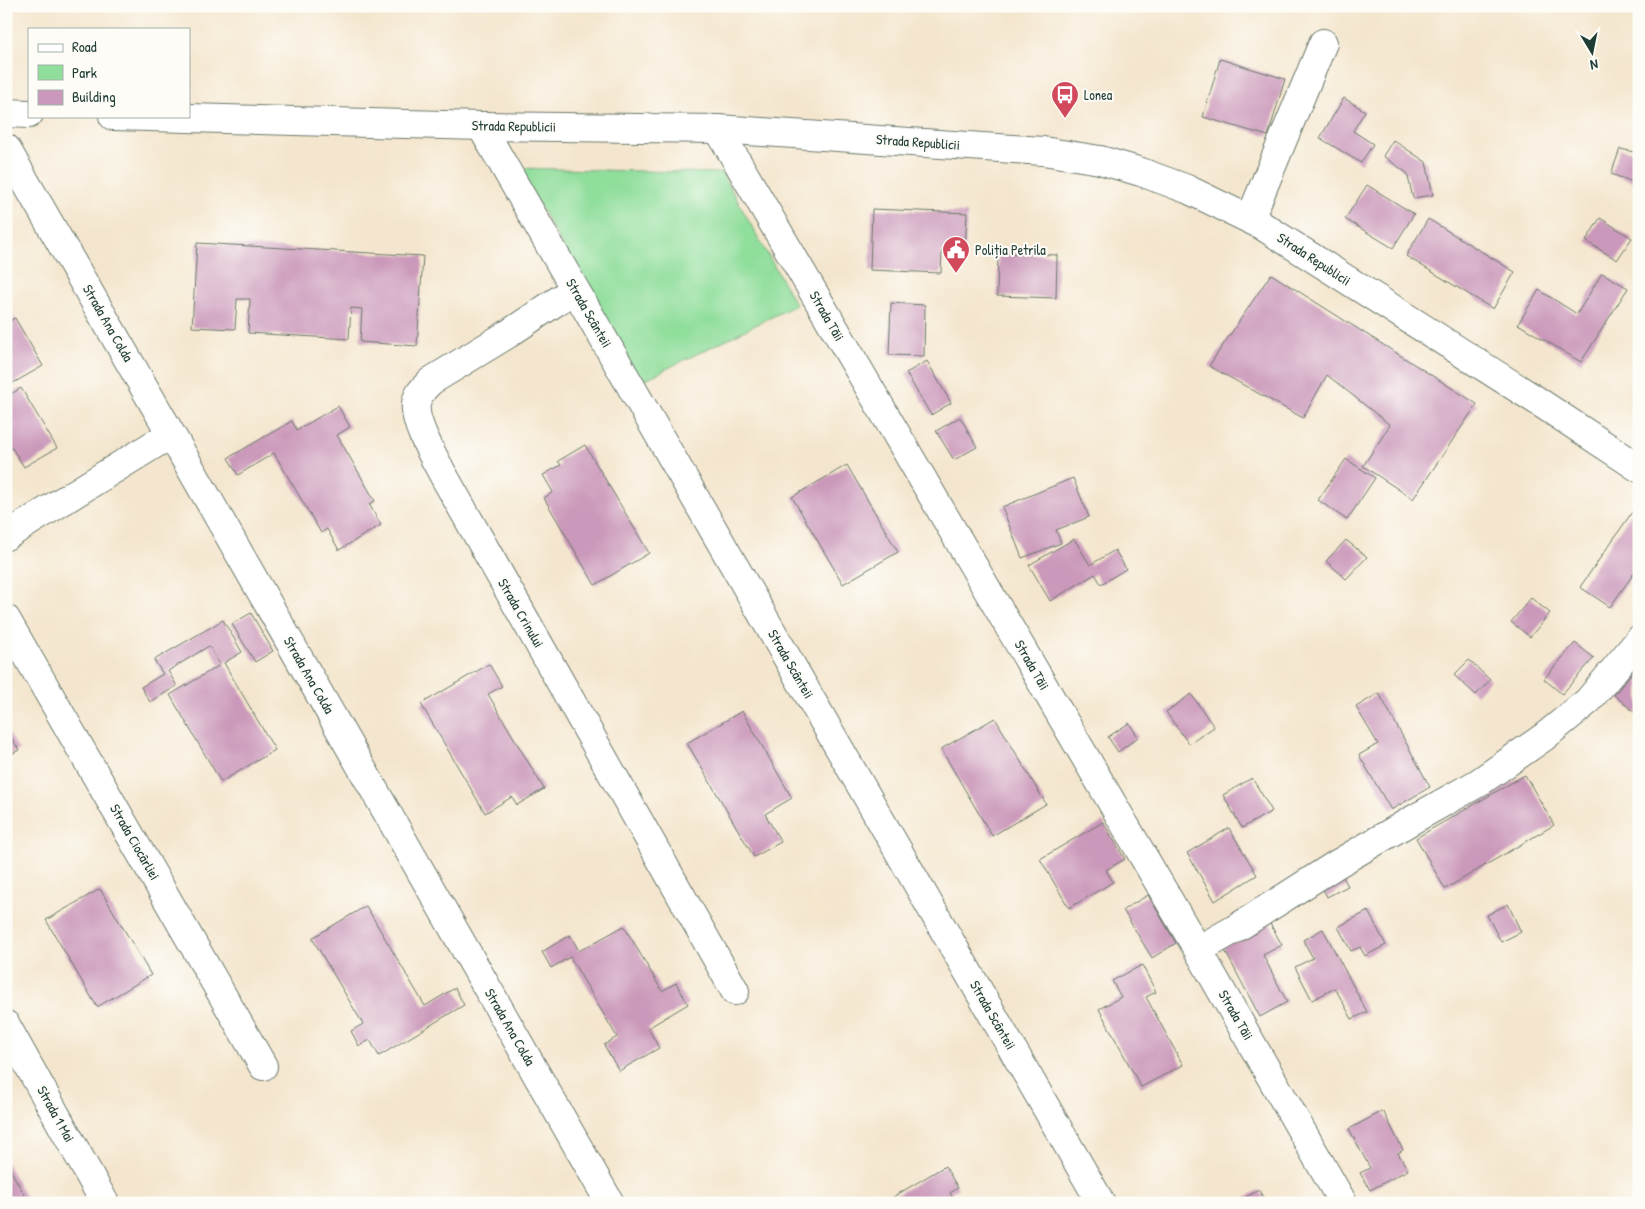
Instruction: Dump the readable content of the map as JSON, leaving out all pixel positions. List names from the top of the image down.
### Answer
{
  "streets": {
    "street": [
      "Strada Republicii",
      "Strada Scânteii",
      "Strada Tăii",
      "Strada Ana Colda",
      "Strada Crinului",
      "Strada Ciocârliei",
      "Strada 1 Mai"
    ]
  },
  "crossings": [
    ["Strada Republicii", "Strada Scânteii"],
    ["Strada Republicii", "Strada Tăii"],
    ["Strada Scânteii", "Strada Crinului"]
  ],
  "places": {
    "bus stop": ["Lonea"],
    "public building": ["Poliția Petrila"]
  },
  "legend": ["Road", "Park", "Building"],
  "north": "bottom"
}
